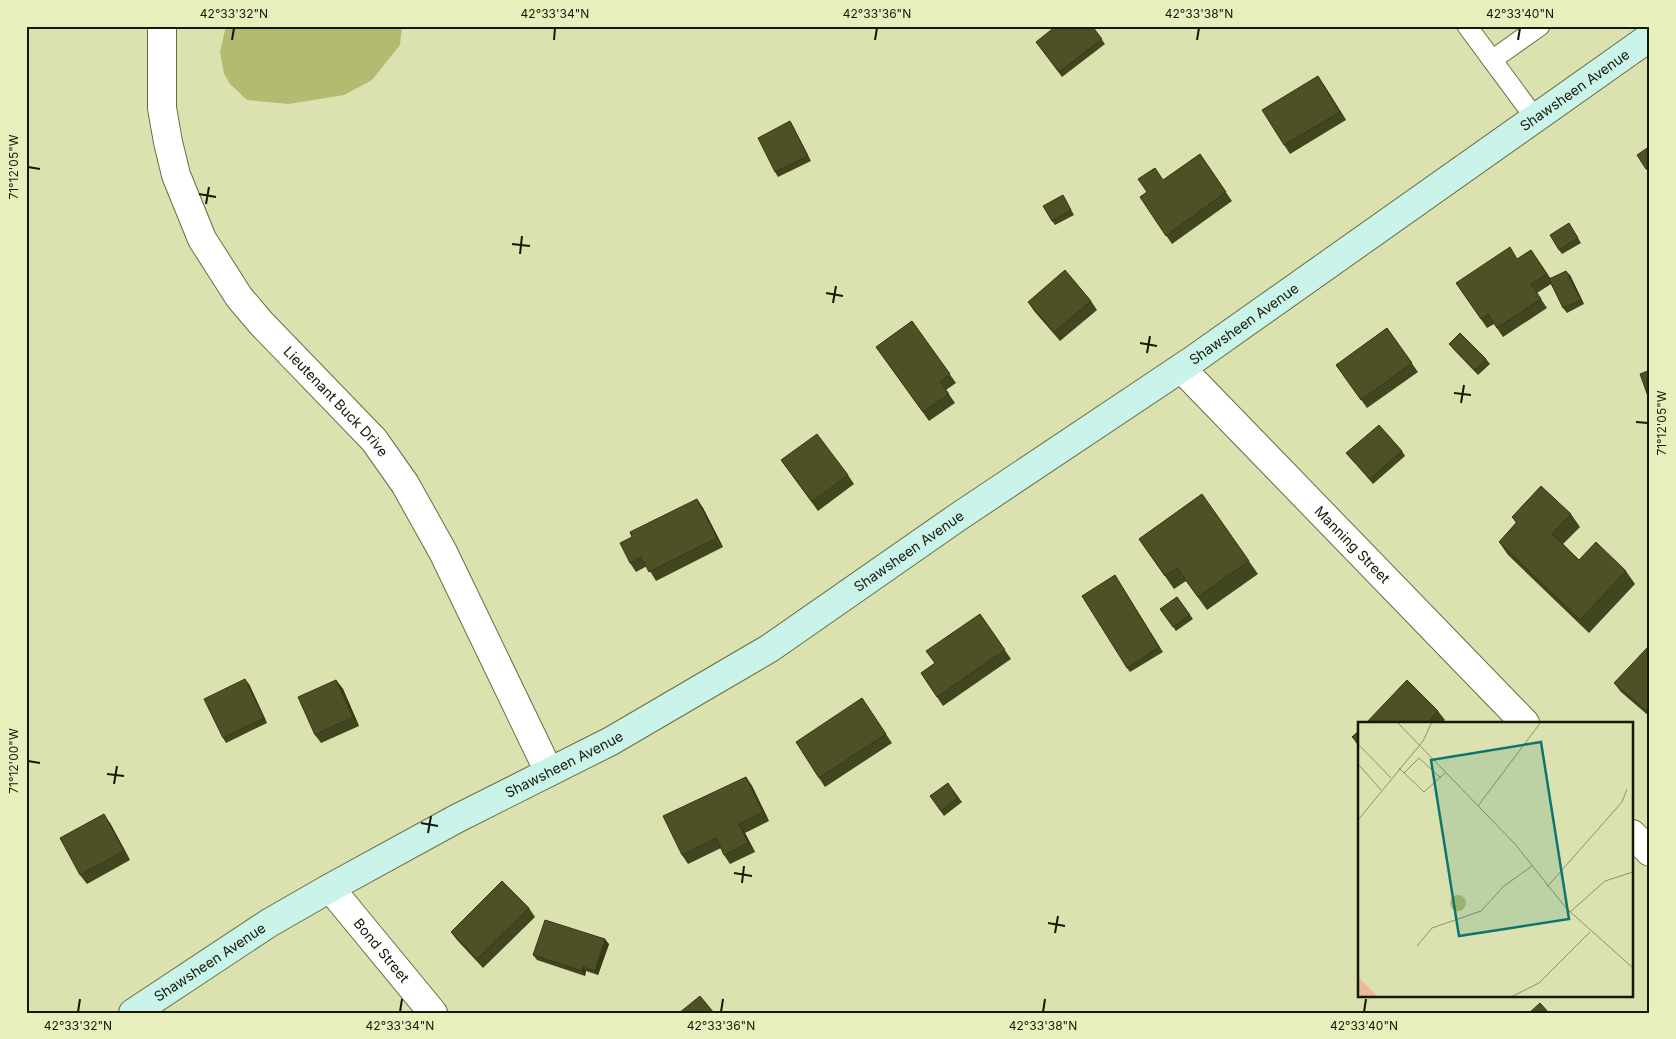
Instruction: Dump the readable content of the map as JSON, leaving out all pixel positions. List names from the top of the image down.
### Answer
{
  "streets": {
    "main road": ["Shawsheen Avenue"],
    "street": ["Lieutenant Buck Drive", "Manning Street", "Bond Street"]
  },
  "crossings": [
    ["Shawsheen Avenue", "Lieutenant Buck Drive"],
    ["Shawsheen Avenue", "Manning Street"],
    ["Shawsheen Avenue", "Bond Street"]
  ],
  "coordinates": [
    "42°33'32\"N",
    "42°33'34\"N",
    "42°33'36\"N",
    "42°33'38\"N",
    "42°33'40\"N",
    "71°12'05\"W",
    "71°12'00\"W"
  ]
}
